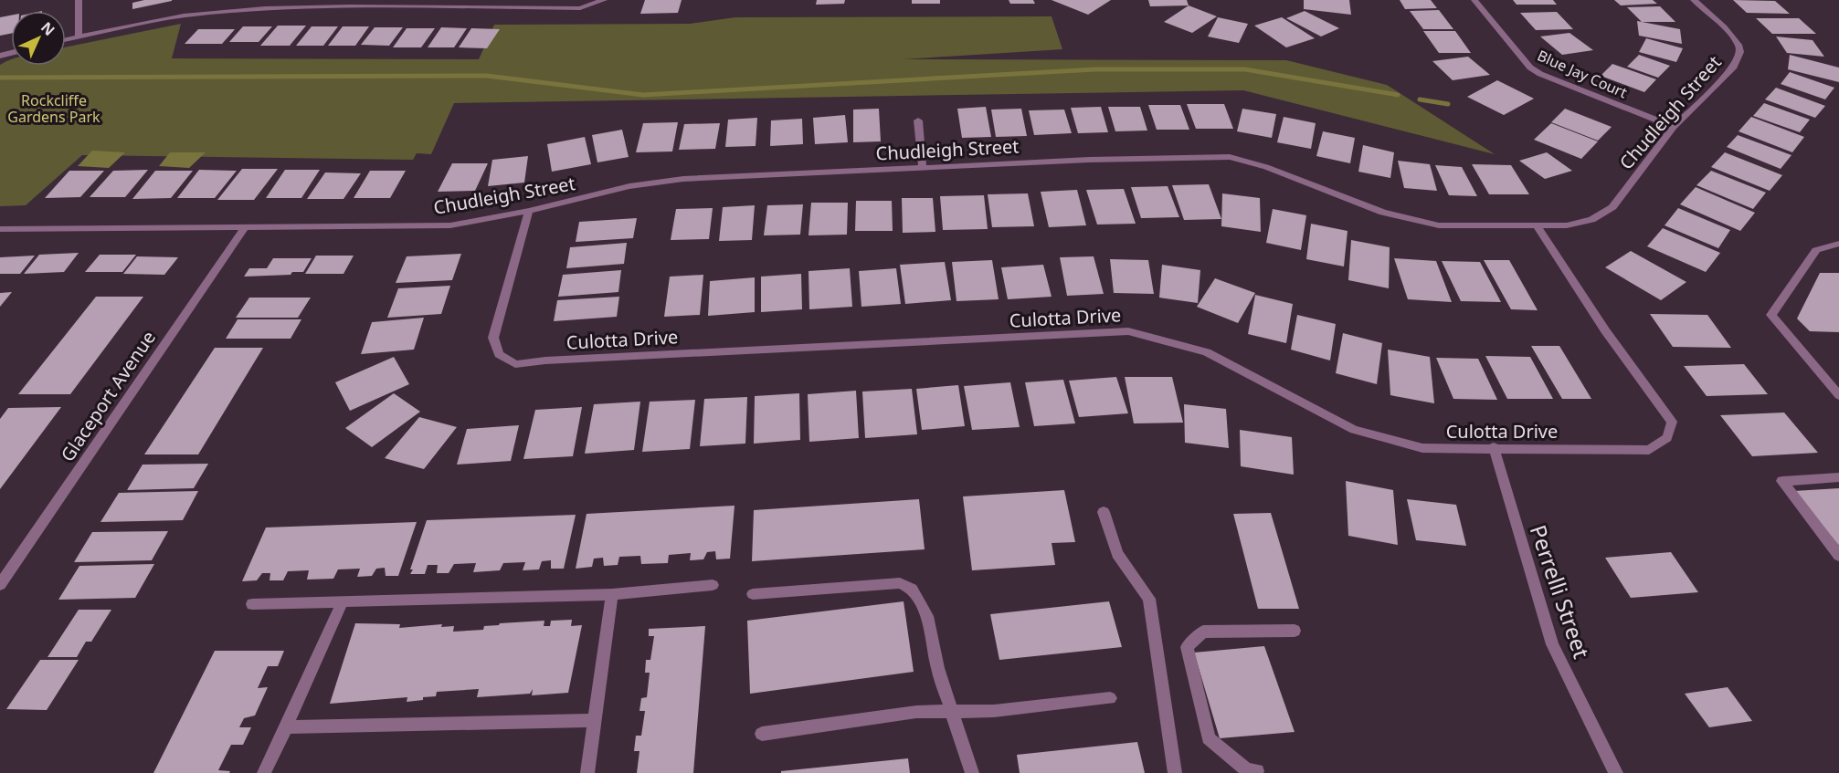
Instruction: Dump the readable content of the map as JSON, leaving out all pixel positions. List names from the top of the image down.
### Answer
{
  "streets": {
    "street": [
      "Blue Jay Court",
      "Chudleigh Street",
      "Culotta Drive",
      "Glaceport Avenue",
      "Perrelli Street"
    ]
  },
  "crossings": [
    ["Blue Jay Court", "Chudleigh Street"],
    ["Chudleigh Street", "Culotta Drive"],
    ["Chudleigh Street", "Glaceport Avenue"],
    ["Culotta Drive", "Perrelli Street"]
  ],
  "parks": ["Rockcliffe Gardens Park"],
  "north": "top right"
}
